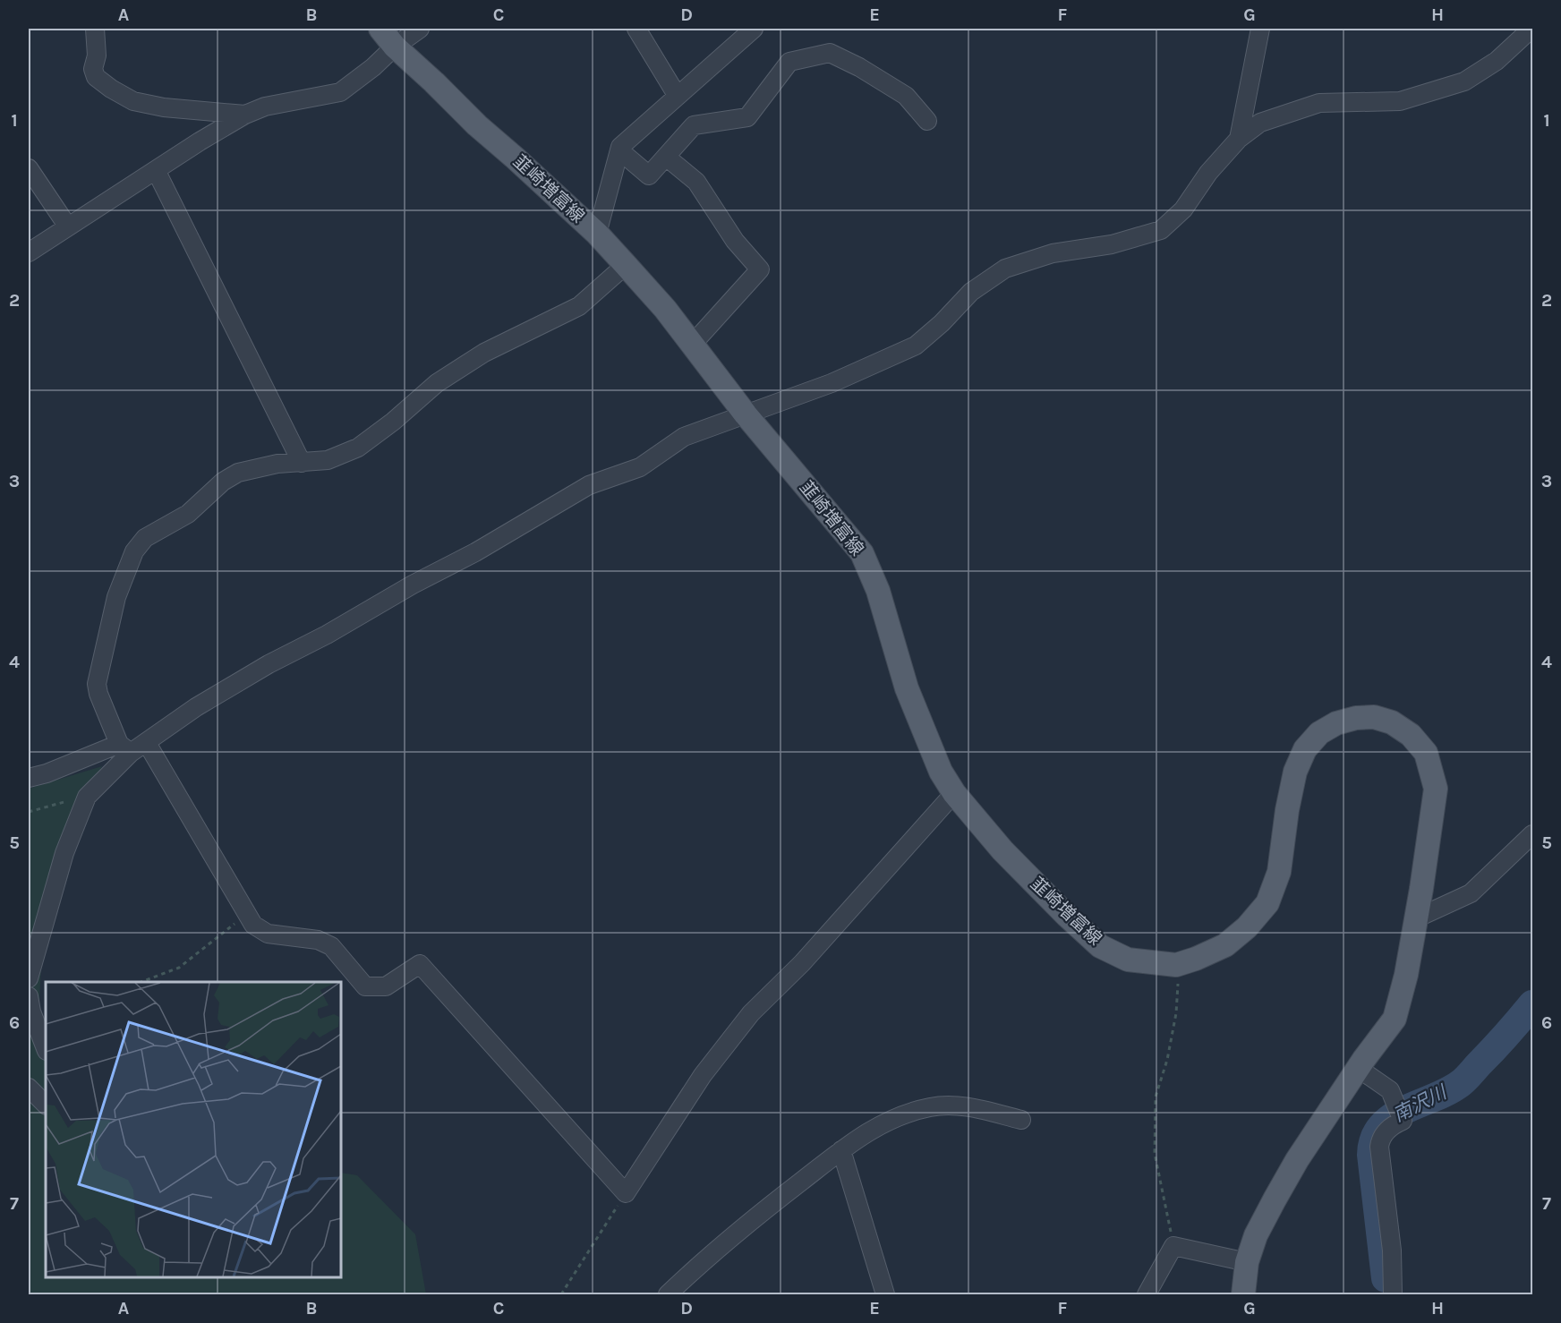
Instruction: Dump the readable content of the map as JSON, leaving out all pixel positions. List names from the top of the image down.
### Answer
{
  "streets": {
    "main road": ["韮崎増富線"]
  },
  "water": ["南沢川"],
  "grid": {
    "columns": [
      "A",
      "B",
      "C",
      "D",
      "E",
      "F",
      "G",
      "H"
    ],
    "rows": [
      "1",
      "2",
      "3",
      "4",
      "5",
      "6",
      "7"
    ]
  }
}
